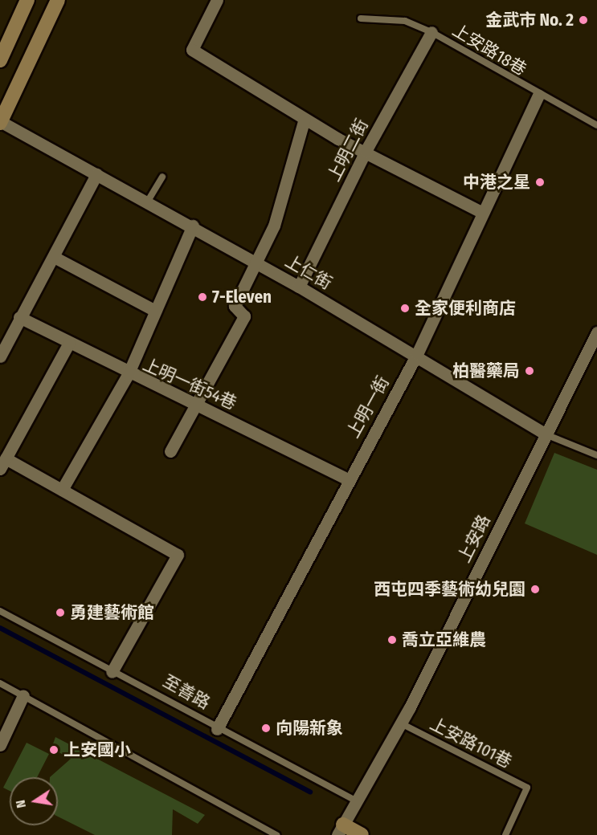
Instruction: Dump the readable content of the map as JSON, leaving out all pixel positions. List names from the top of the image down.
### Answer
{
  "streets": {
    "street": [
      "上明二街",
      "上仁街",
      "上明一街54巷",
      "上明一街",
      "上安路"
    ],
    "lane": ["上安路18巷", "至善路", "上安路101巷"]
  },
  "crossings": [
    ["上安路18巷", "上明二街"],
    ["上安路18巷", "上明一街"],
    ["上明二街", "上仁街"],
    ["上仁街", "上明一街"],
    ["上仁街", "上安路"],
    ["上明一街54巷", "上明一街"],
    ["上明一街", "至善路"],
    ["上安路", "至善路"],
    ["上安路", "上安路101巷"]
  ],
  "places": [
    "金武市 No. 2",
    "中港之星",
    "7-Eleven",
    "全家便利商店",
    "柏醫藥局",
    "西屯四季藝術幼兒園",
    "勇建藝術館",
    "喬立亞維農",
    "向陽新象",
    "上安國小"
  ],
  "north": "left"
}
